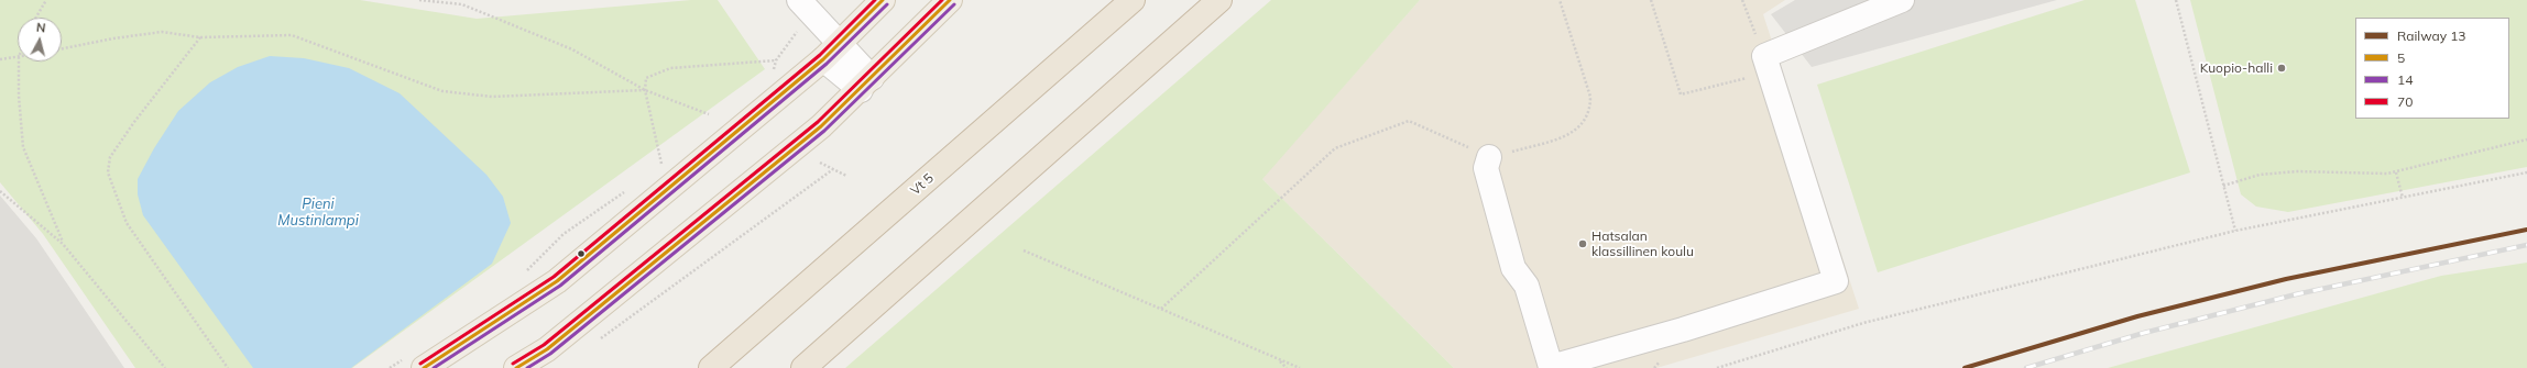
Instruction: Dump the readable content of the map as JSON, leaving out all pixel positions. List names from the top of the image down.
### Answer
{
  "streets": {
    "highway": ["Vt 5"]
  },
  "water": ["Pieni Mustinlampi"],
  "places": ["Kuopio-halli", "Hatsalan klassillinen koulu"],
  "lines": [
    "transit line 5",
    "transit line 70",
    "transit line 14",
    "rail line 13"
  ],
  "legend": [
    "Railway 13",
    "5",
    "14",
    "70"
  ],
  "north": "top"
}
